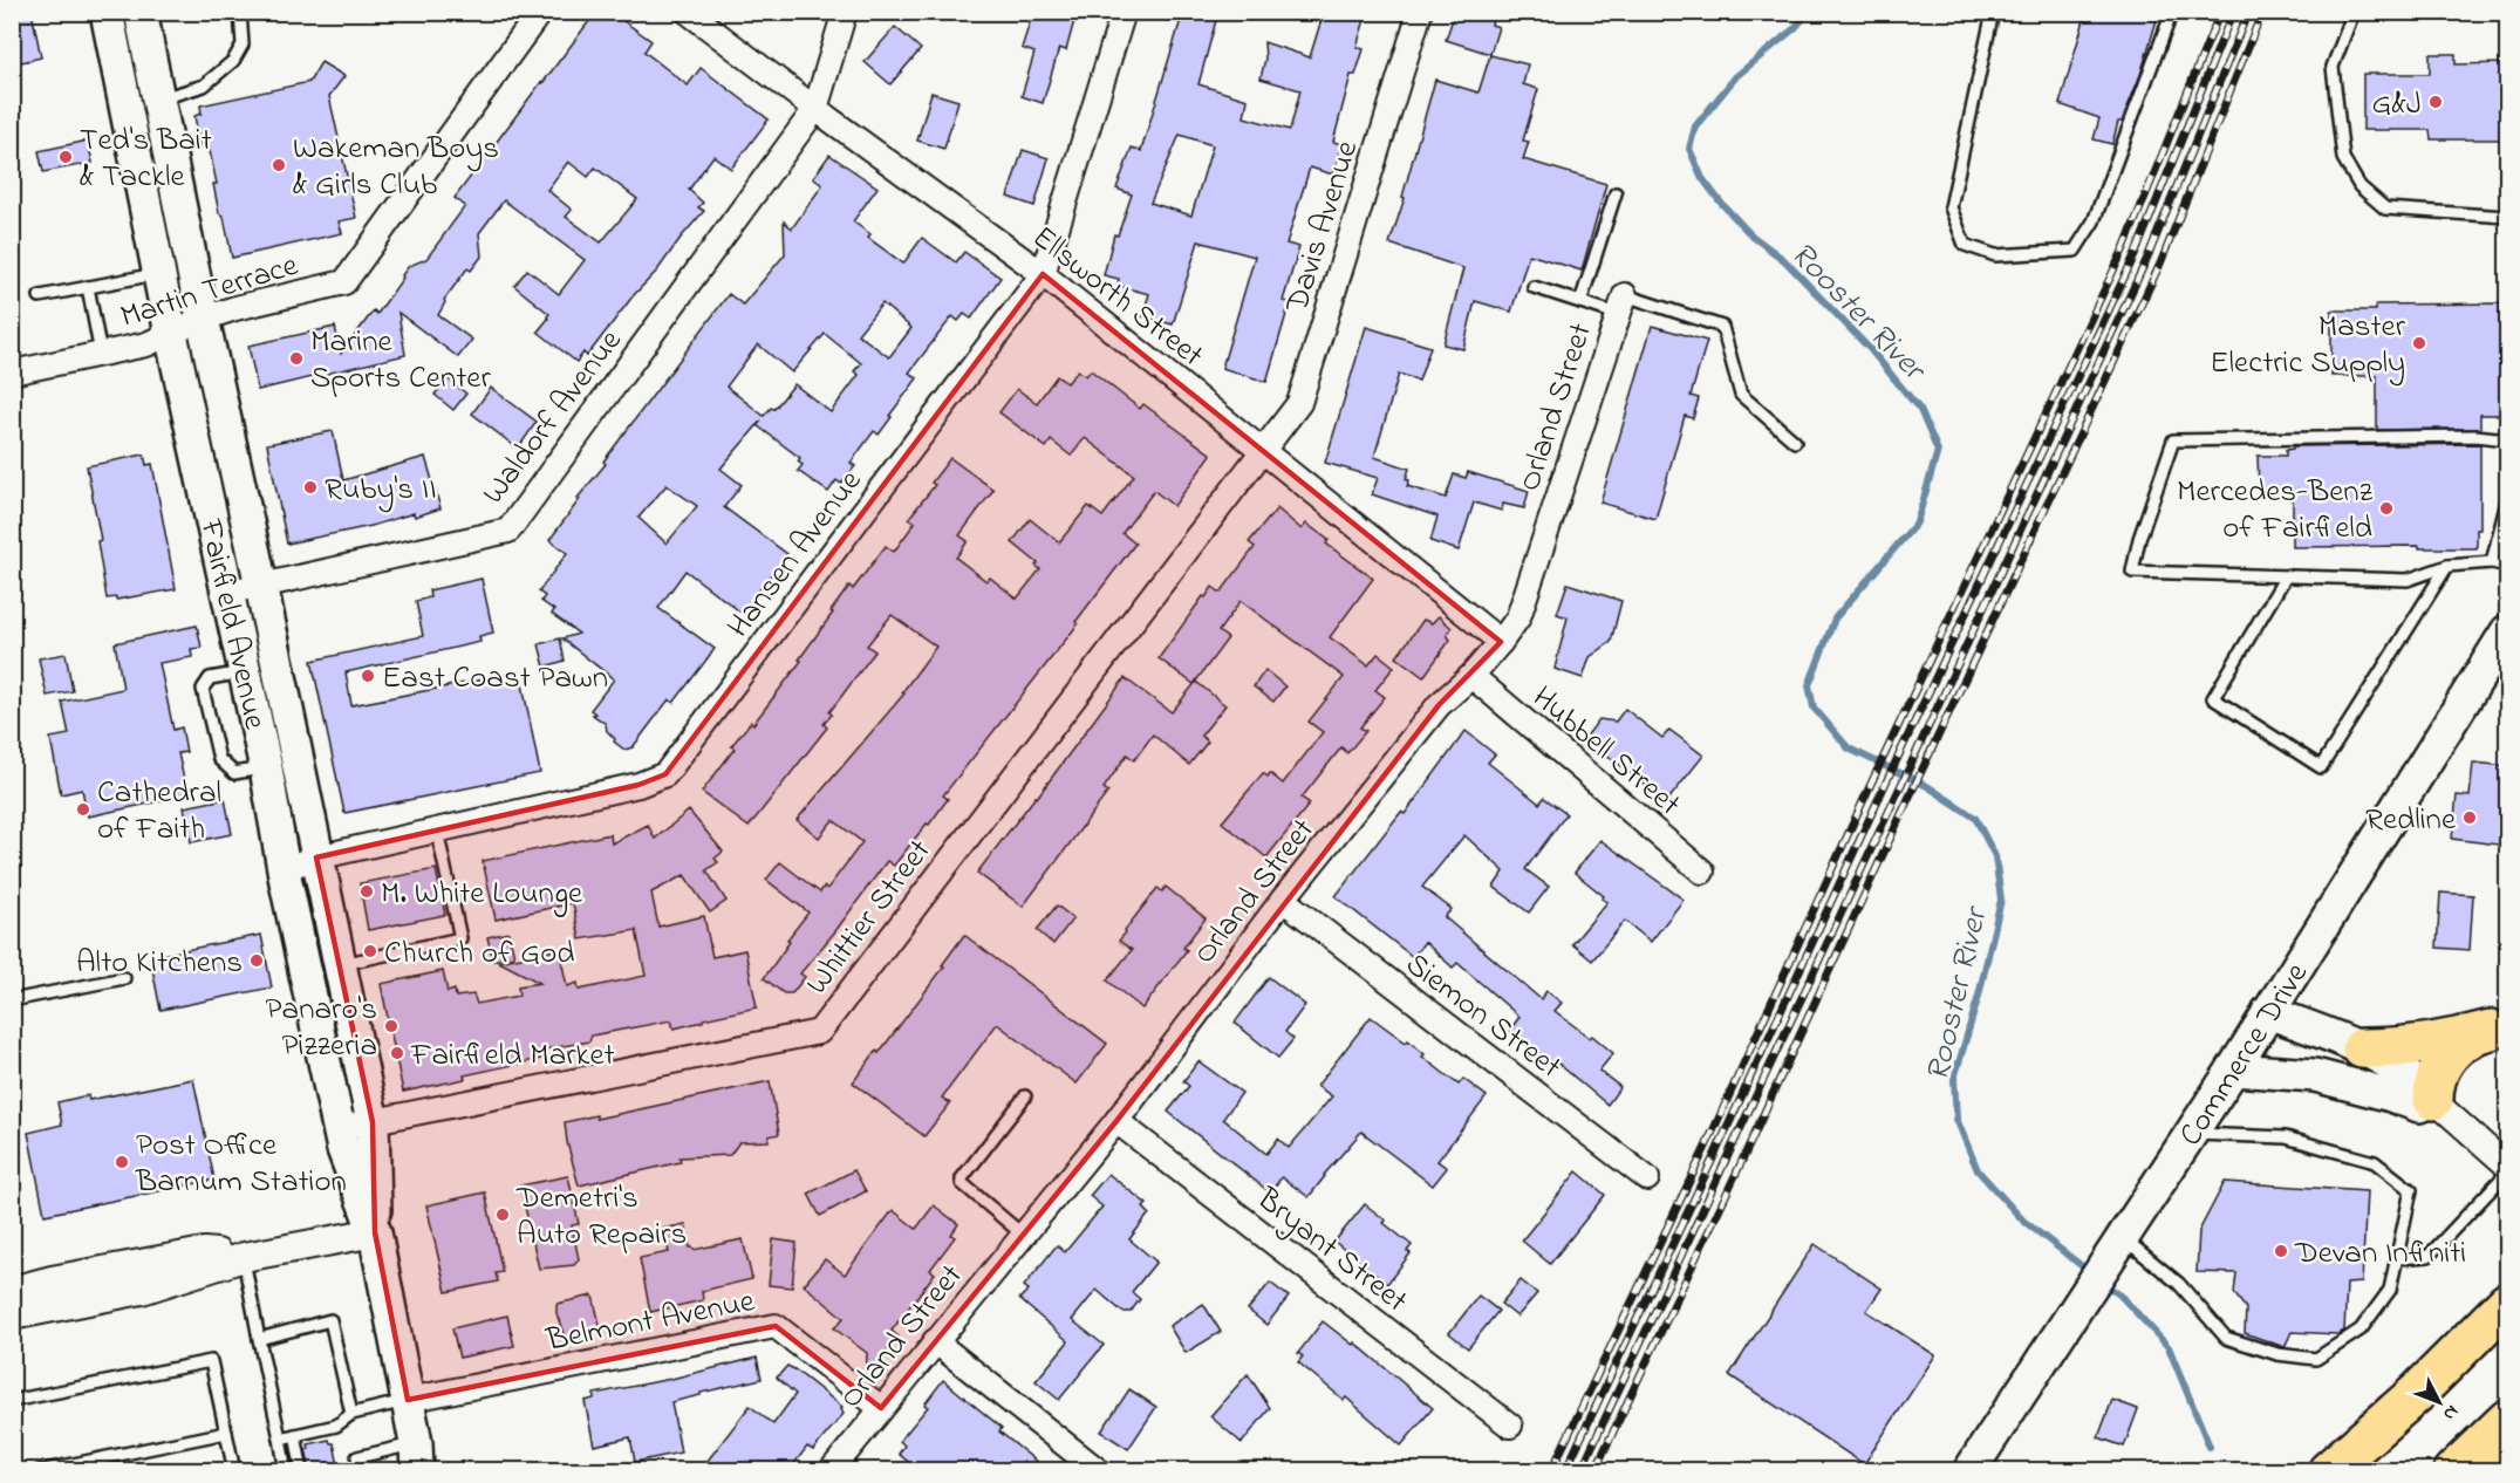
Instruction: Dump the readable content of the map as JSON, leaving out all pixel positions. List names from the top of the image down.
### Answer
{
  "streets": {
    "main road": ["Fairfield Avenue", "Commerce Drive"],
    "street": [
      "Davis Avenue",
      "Martin Terrace",
      "Ellsworth Street",
      "Orland Street",
      "Waldorf Avenue",
      "Hansen Avenue",
      "Hubbell Street",
      "Whittier Street",
      "Siemon Street",
      "Bryant Street",
      "Belmont Avenue"
    ]
  },
  "crossings": [
    ["Davis Avenue", "Ellsworth Street"],
    ["Davis Avenue", "Whittier Street"],
    ["Martin Terrace", "Fairfield Avenue"],
    ["Ellsworth Street", "Orland Street"],
    ["Ellsworth Street", "Waldorf Avenue"],
    ["Ellsworth Street", "Hansen Avenue"],
    ["Ellsworth Street", "Whittier Street"],
    ["Orland Street", "Hubbell Street"],
    ["Orland Street", "Siemon Street"],
    ["Orland Street", "Bryant Street"],
    ["Orland Street", "Belmont Avenue"],
    ["Waldorf Avenue", "Fairfield Avenue"],
    ["Hansen Avenue", "Fairfield Avenue"],
    ["Fairfield Avenue", "Whittier Street"],
    ["Fairfield Avenue", "Belmont Avenue"]
  ],
  "water": ["Rooster River"],
  "places": [
    "G&J",
    "Ted's Bait & Tackle",
    "Wakeman Boys & Girls Club",
    "Master Electric Supply",
    "Marine Sports Center",
    "Ruby's II",
    "Mercedes-Benz of Fairfield",
    "East Coast Pawn",
    "Cathedral of Faith",
    "Redline",
    "M. White Lounge",
    "Church of God",
    "Alto Kitchens",
    "Panaro's Pizzeria",
    "Fairfield Market",
    "Post Office Barnum Station",
    "Demetri's Auto Repairs",
    "Devan Infiniti"
  ],
  "north": "bottom right"
}
